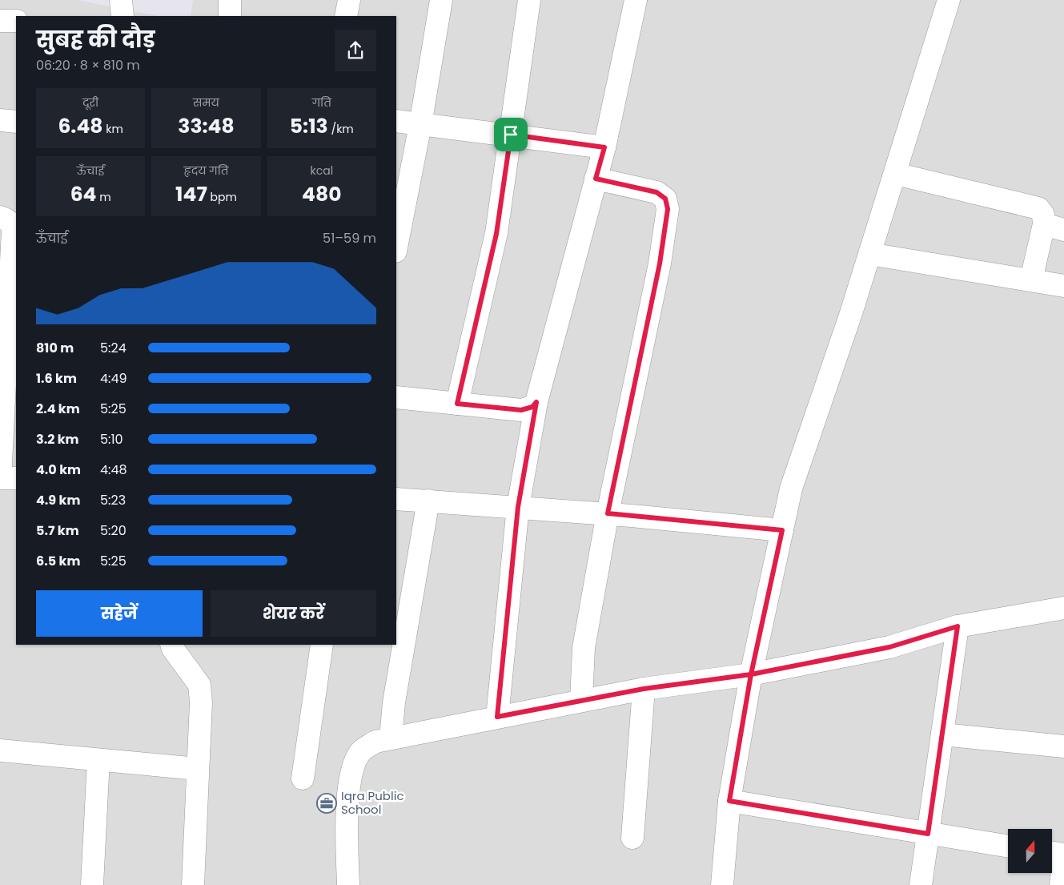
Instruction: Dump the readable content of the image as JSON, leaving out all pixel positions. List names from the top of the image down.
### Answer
{
  "places": {
    "office": ["Iqra Public School"]
  },
  "north": "top",
  "page": {
    "heading": ["सुबह की दौड़", "06:20 · 8 × 810 m"],
    "stats": [
      ["दूरी", "6.48 km"],
      ["समय", "33:48"],
      ["गति", "5:13 /km"],
      ["ऊँचाई", "64 m"],
      ["हृदय गति", "147 bpm"],
      ["kcal", "480"]
    ],
    "chart": ["ऊँचाई", "51–59 m"],
    "list": [
      {
        "name": "810 m",
        "note": "5:24"
      },
      {
        "name": "1.6 km",
        "note": "4:49"
      },
      {
        "name": "2.4 km",
        "note": "5:25"
      },
      {
        "name": "3.2 km",
        "note": "5:10"
      },
      {
        "name": "4.0 km",
        "note": "4:48"
      },
      {
        "name": "4.9 km",
        "note": "5:23"
      },
      {
        "name": "5.7 km",
        "note": "5:20"
      },
      {
        "name": "6.5 km",
        "note": "5:25"
      }
    ],
    "buttons": ["सहेजें", "शेयर करें"]
  }
}
